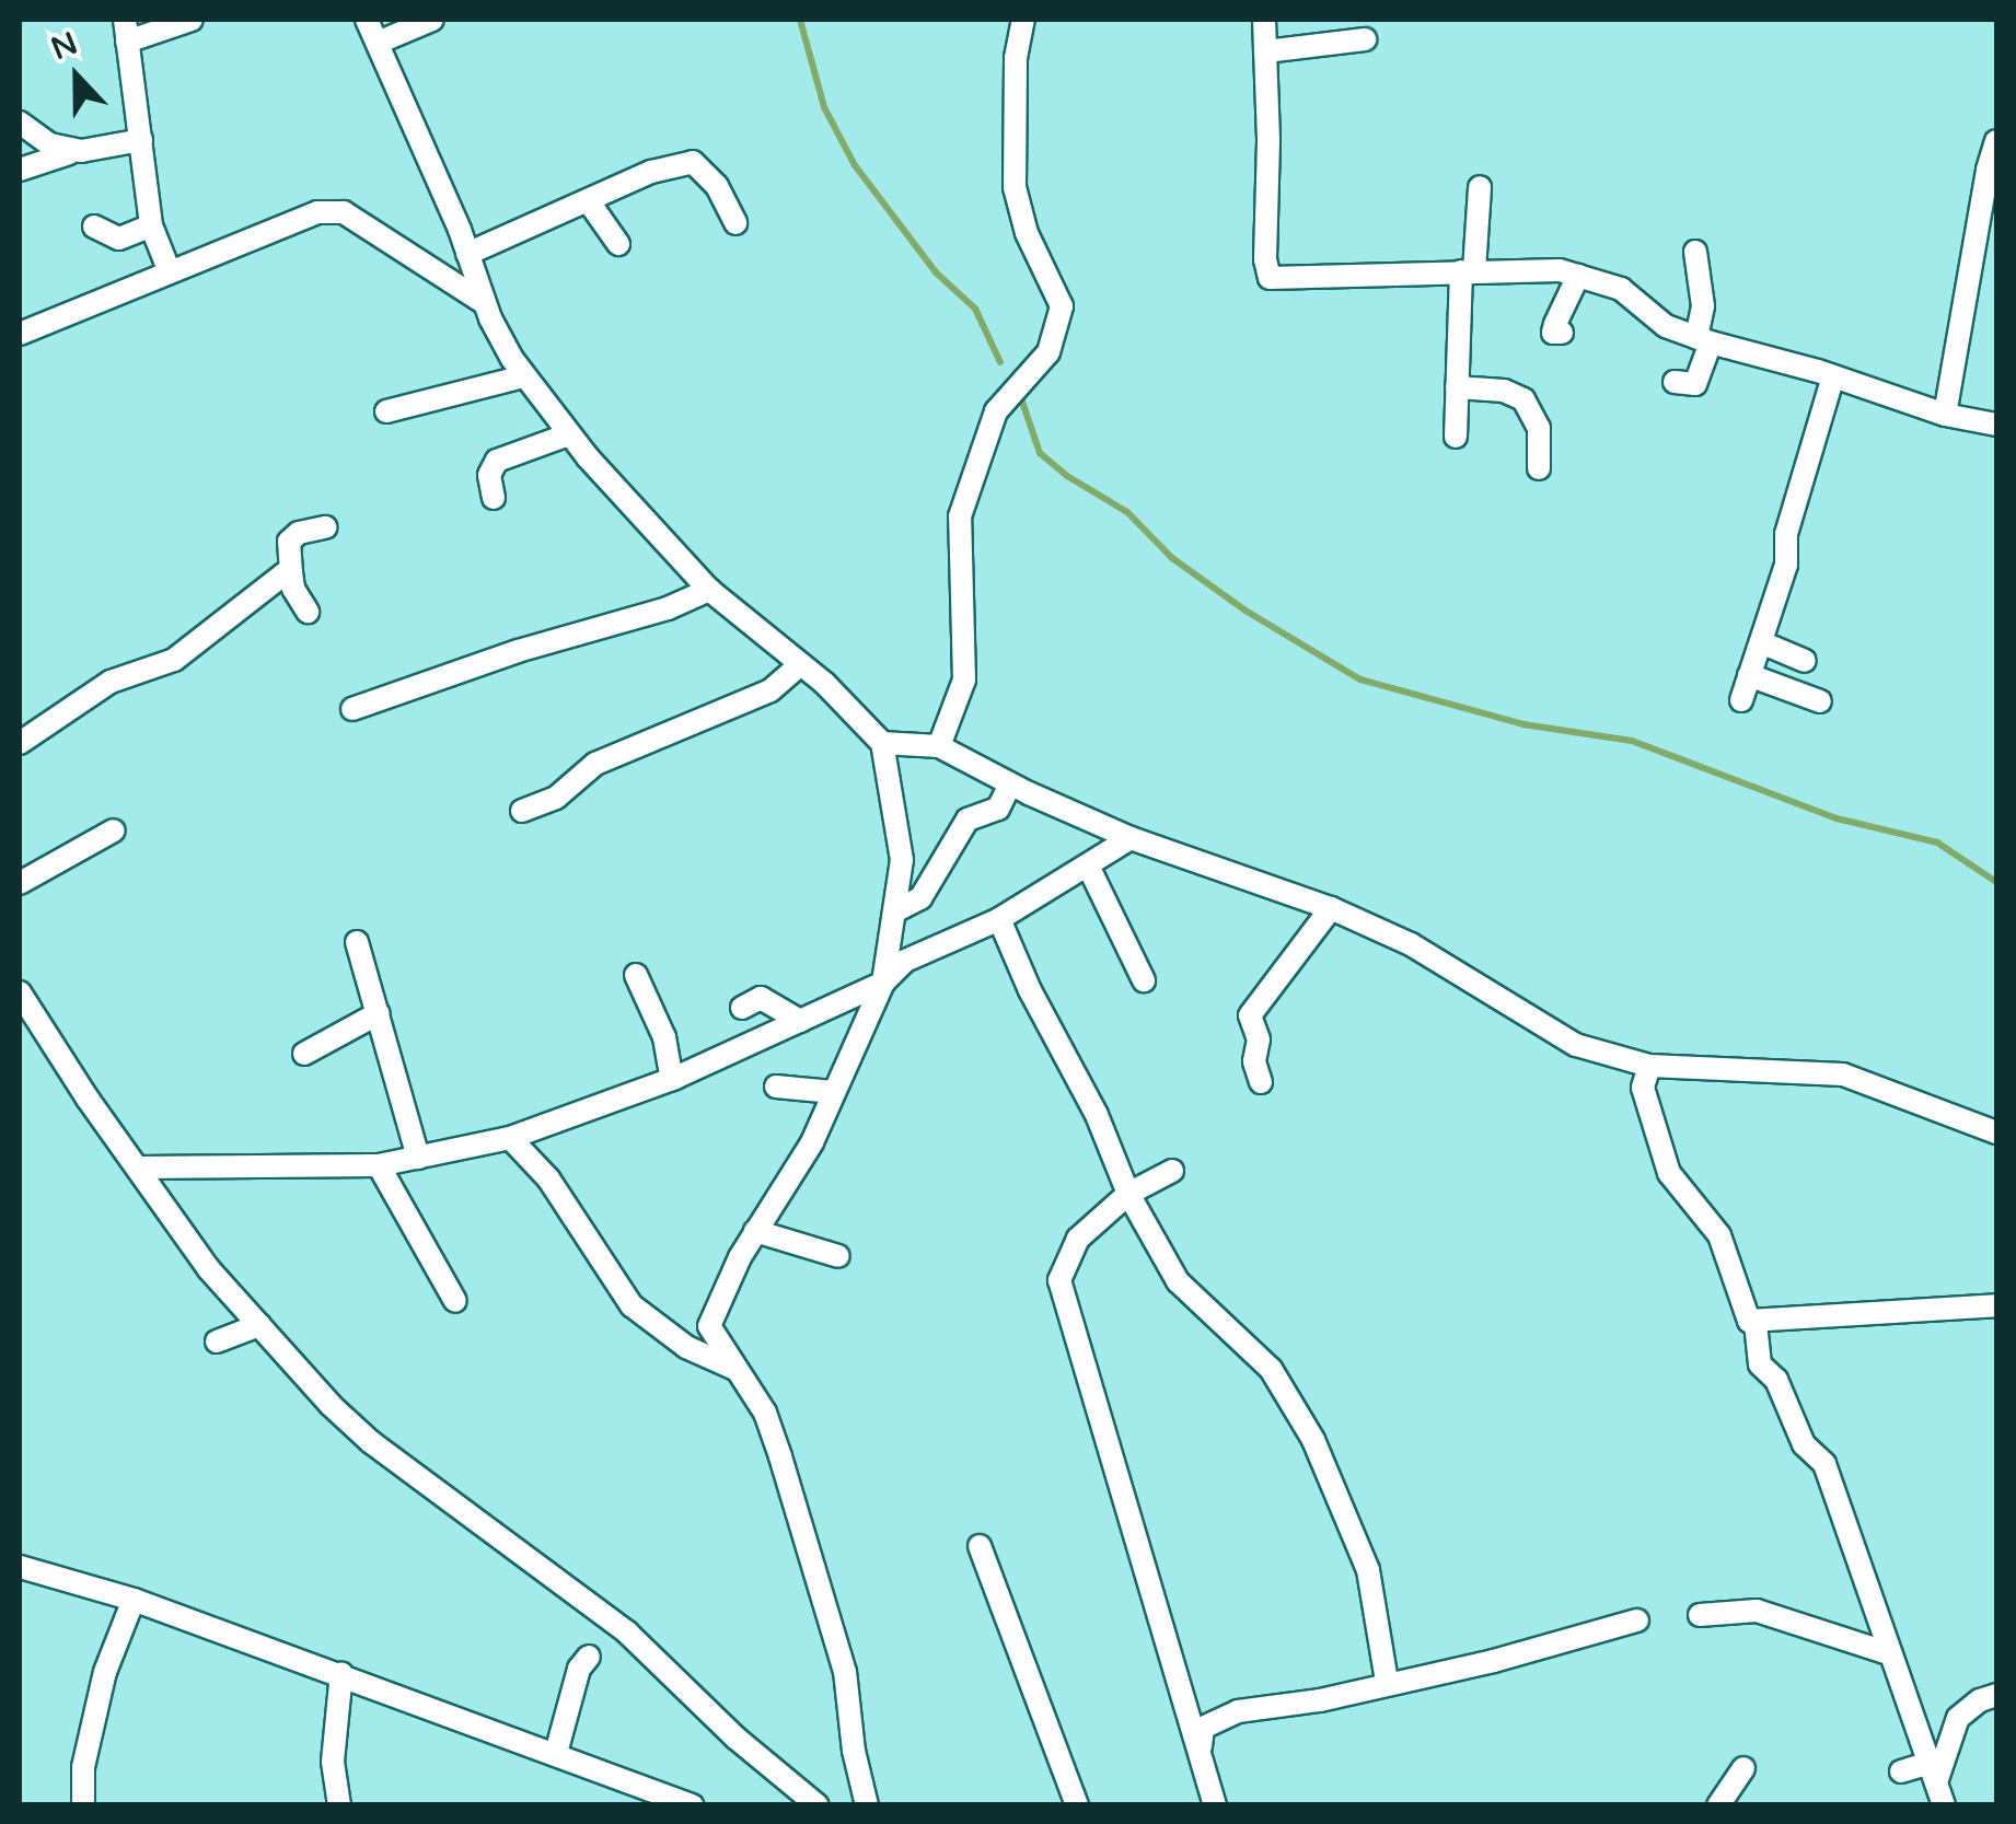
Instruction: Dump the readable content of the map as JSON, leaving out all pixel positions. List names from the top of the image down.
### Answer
{
  "north": "top"
}
